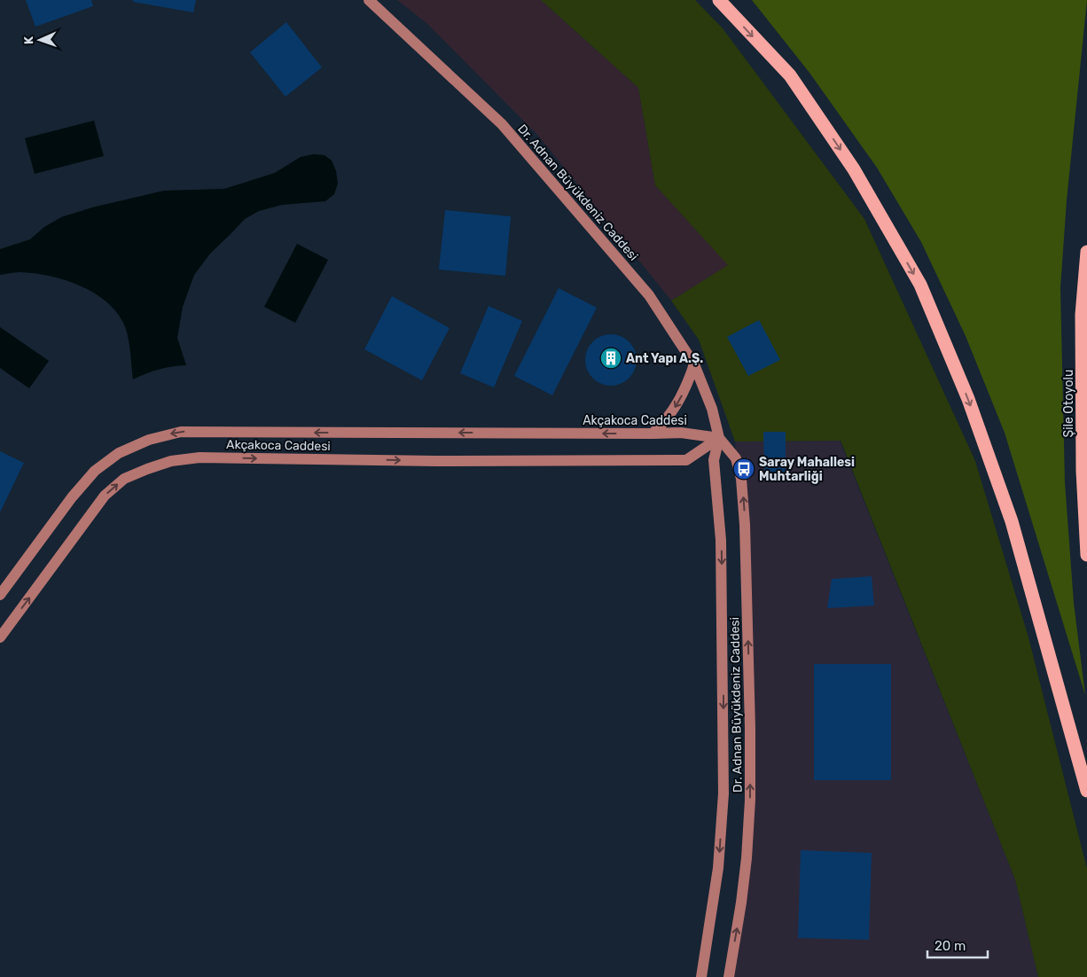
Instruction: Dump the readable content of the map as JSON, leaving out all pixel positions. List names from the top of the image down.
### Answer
{
  "streets": {
    "highway": ["Şile Otoyolu"],
    "street": ["Dr. Adnan Büyükdeniz Caddesi", "Akçakoca Caddesi"]
  },
  "crossings": [
    ["Dr. Adnan Büyükdeniz Caddesi", "Akçakoca Caddesi"]
  ],
  "places": {
    "building": ["Ant Yapı A.Ş."],
    "bus stop": ["Saray Mahallesi Muhtarliği"]
  },
  "scale_bar": "20 m",
  "north": "left"
}
